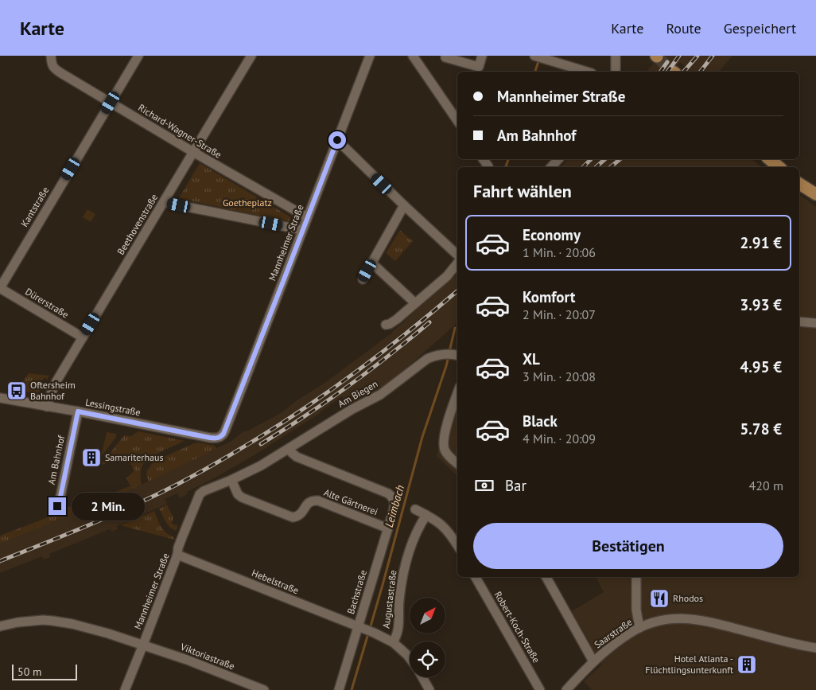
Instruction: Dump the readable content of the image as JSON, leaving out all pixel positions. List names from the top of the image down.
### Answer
{
  "streets": {
    "street": [
      "Richard-Wagner-Straße",
      "Kantstraße",
      "Beethovenstraße",
      "Mannheimer Straße",
      "Dürerstraße",
      "Am Biegen",
      "Lessingstraße",
      "Am Bahnhof",
      "Alte Gärtnerei",
      "Hebelstraße",
      "Bachstraße",
      "Augustastraße",
      "Robert-Koch-Straße",
      "Saarstraße",
      "Viktoriastraße"
    ]
  },
  "crossings": [
    ["Richard-Wagner-Straße", "Kantstraße"],
    ["Richard-Wagner-Straße", "Beethovenstraße"],
    ["Richard-Wagner-Straße", "Mannheimer Straße"],
    ["Kantstraße", "Dürerstraße"],
    ["Beethovenstraße", "Dürerstraße"],
    ["Beethovenstraße", "Lessingstraße"],
    ["Mannheimer Straße", "Am Biegen"],
    ["Mannheimer Straße", "Lessingstraße"],
    ["Mannheimer Straße", "Hebelstraße"],
    ["Mannheimer Straße", "Viktoriastraße"],
    ["Am Biegen", "Alte Gärtnerei"],
    ["Am Biegen", "Bachstraße"],
    ["Lessingstraße", "Am Bahnhof"],
    ["Alte Gärtnerei", "Bachstraße"],
    ["Hebelstraße", "Bachstraße"],
    ["Hebelstraße", "Augustastraße"],
    ["Bachstraße", "Augustastraße"]
  ],
  "water": ["Leimbach"],
  "parks": ["Goetheplatz"],
  "places": {
    "bus stop": ["Oftersheim Bahnhof"],
    "building": ["Samariterhaus", "Hotel Atlanta - Flüchtlingsunterkunft"],
    "restaurant": ["Rhodos"]
  },
  "scale_bar": "50 m",
  "north": "top right",
  "page": {
    "header": "Karte",
    "nav": ["Karte", "Route", "Gespeichert"],
    "banner": ["Mannheimer Straße", "Am Bahnhof"],
    "heading": "Fahrt wählen",
    "list": [
      {
        "name": "Economy",
        "note": "1 Min. · 20:06",
        "value": "2.91 €"
      },
      {
        "name": "Komfort",
        "note": "2 Min. · 20:07",
        "value": "3.93 €"
      },
      {
        "name": "XL",
        "note": "3 Min. · 20:08",
        "value": "4.95 €"
      },
      {
        "name": "Black",
        "note": "4 Min. · 20:09",
        "value": "5.78 €"
      }
    ],
    "pay": ["Bar", "420 m"],
    "bubble": "2 Min.",
    "buttons": "Bestätigen",
    "scale": "50 m"
  }
}
